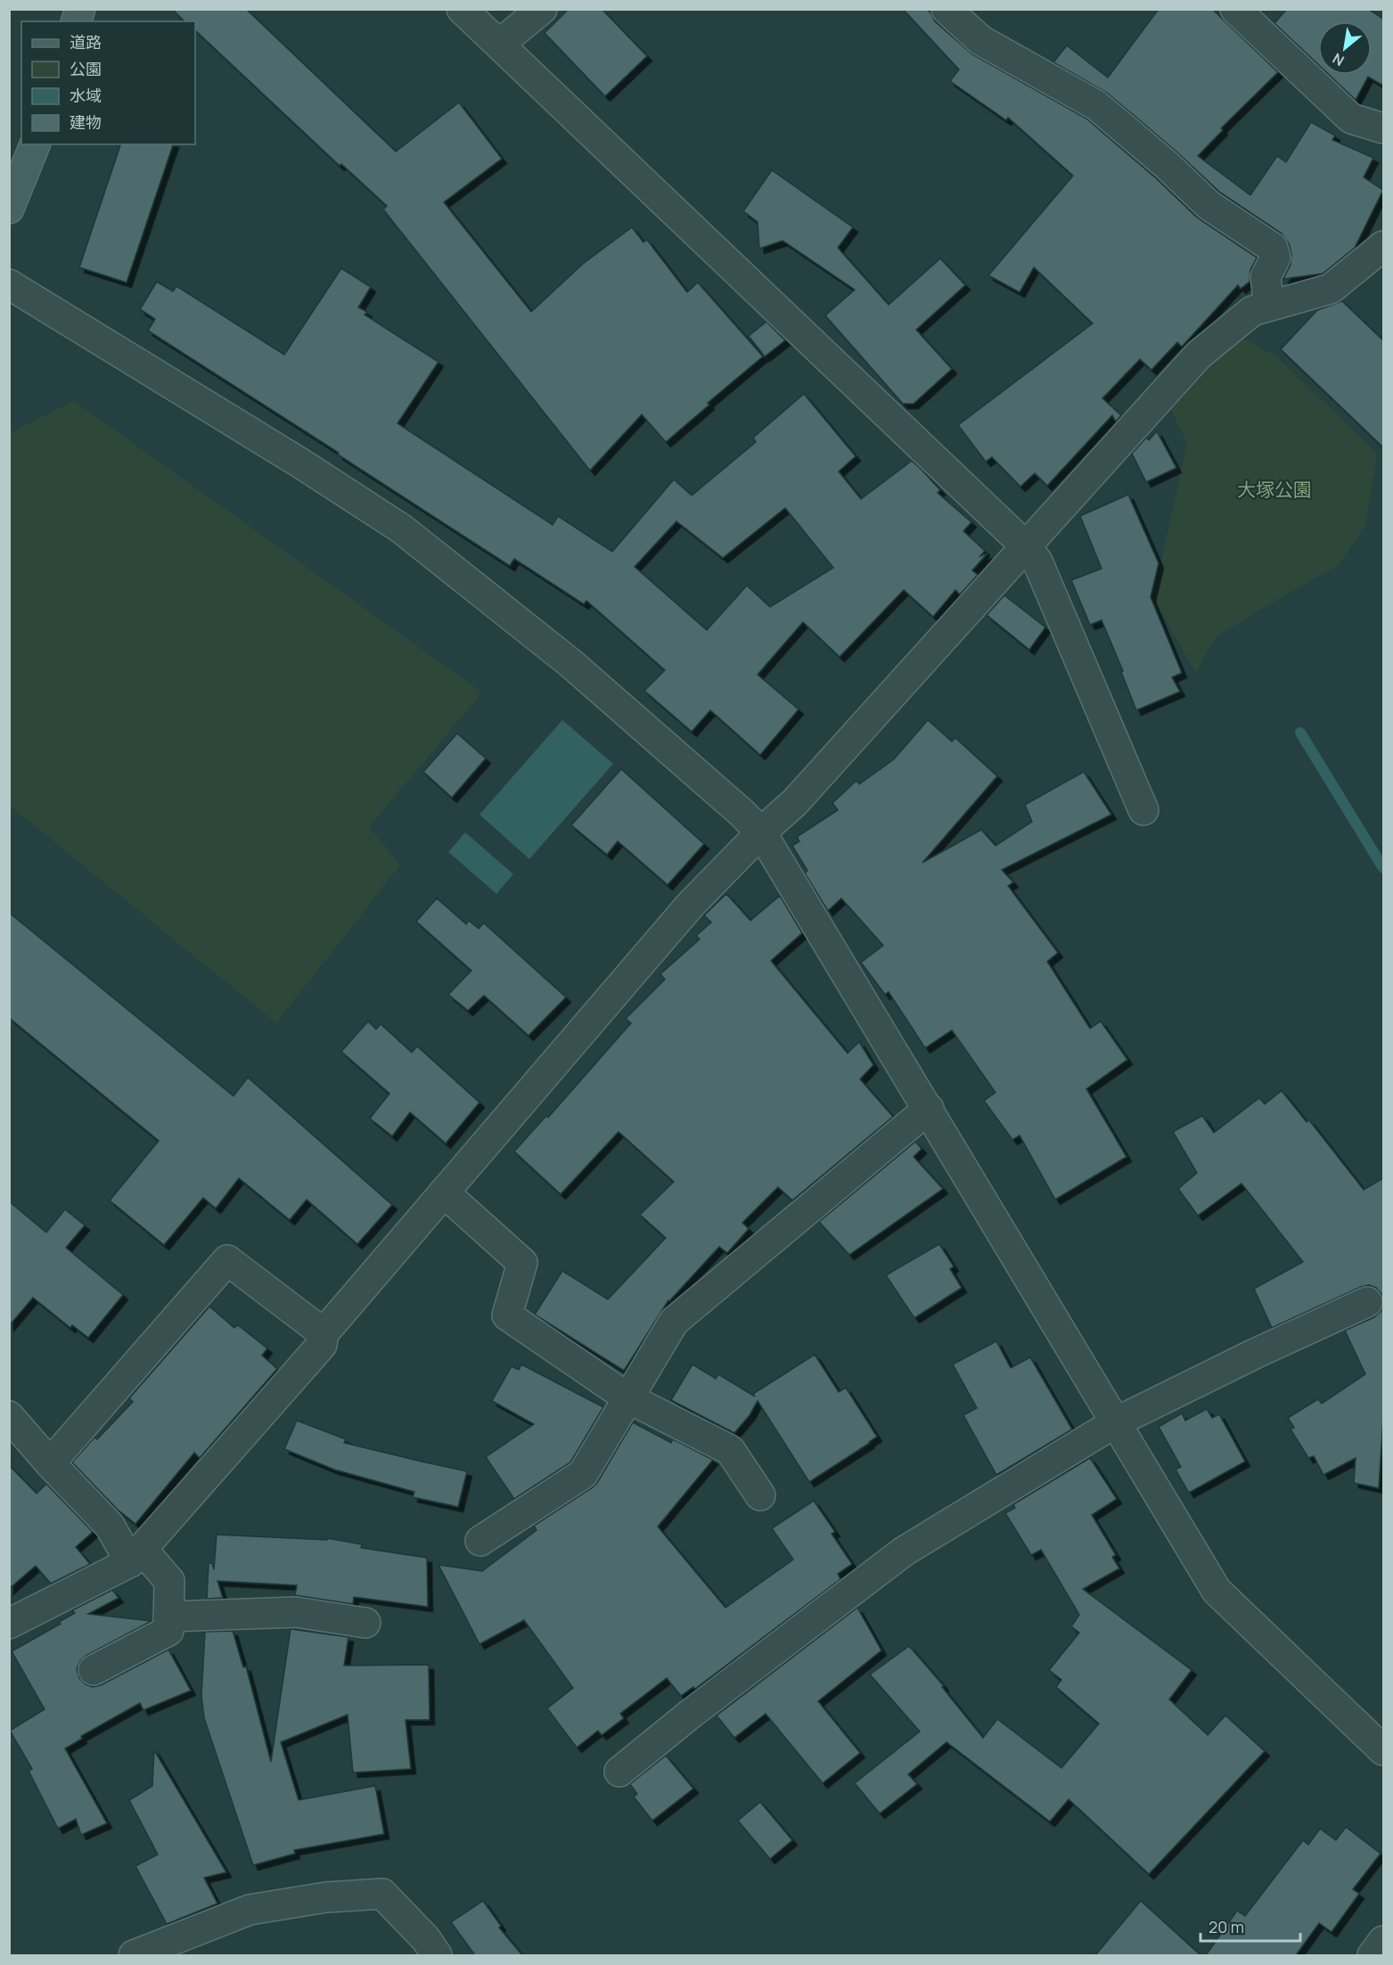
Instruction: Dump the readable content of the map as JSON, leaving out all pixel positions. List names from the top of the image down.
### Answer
{
  "parks": ["大塚公園"],
  "legend": [
    "道路",
    "公園",
    "水域",
    "建物"
  ],
  "scale_bar": "20 m",
  "north": "bottom left"
}
